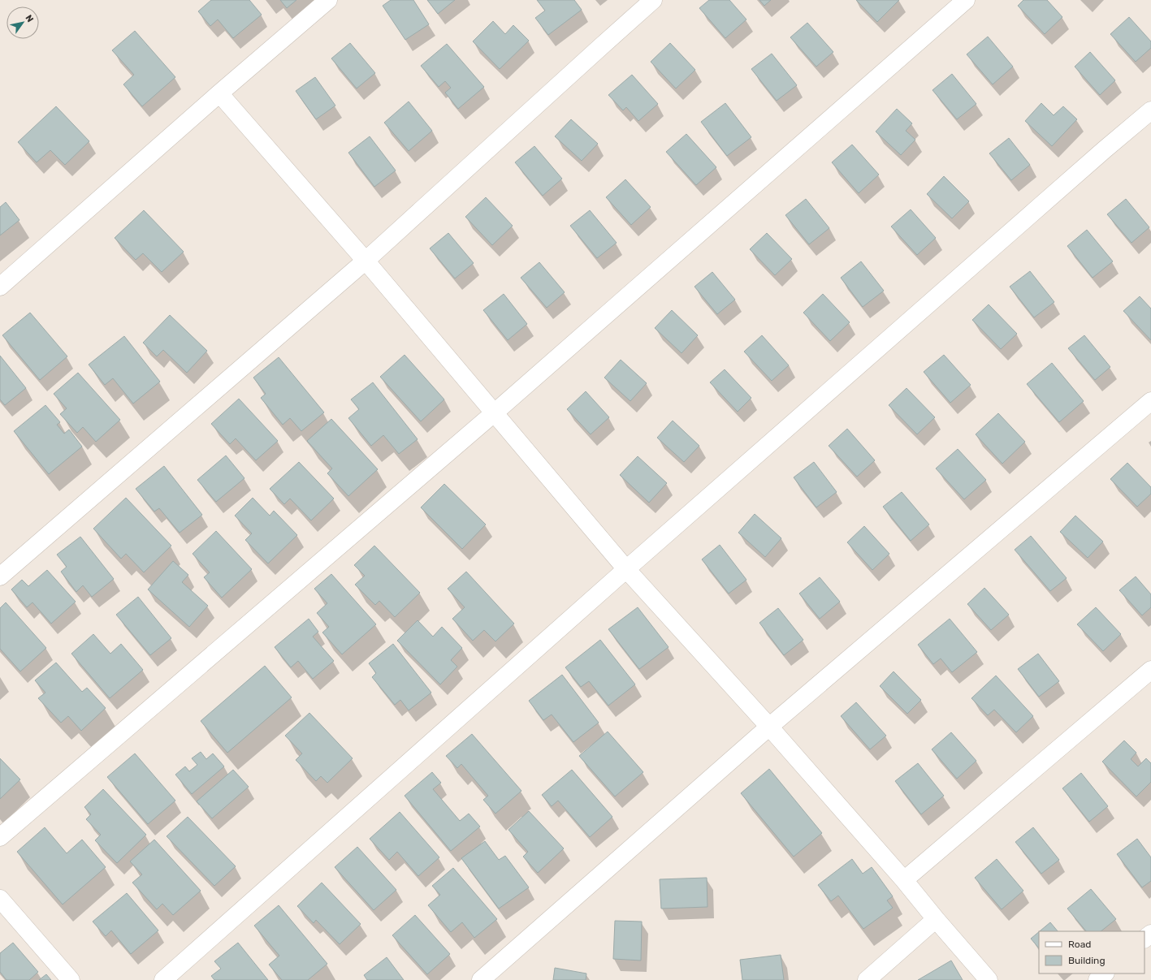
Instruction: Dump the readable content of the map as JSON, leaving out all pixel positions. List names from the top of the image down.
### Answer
{
  "legend": ["Road", "Building"],
  "north": "top right"
}
